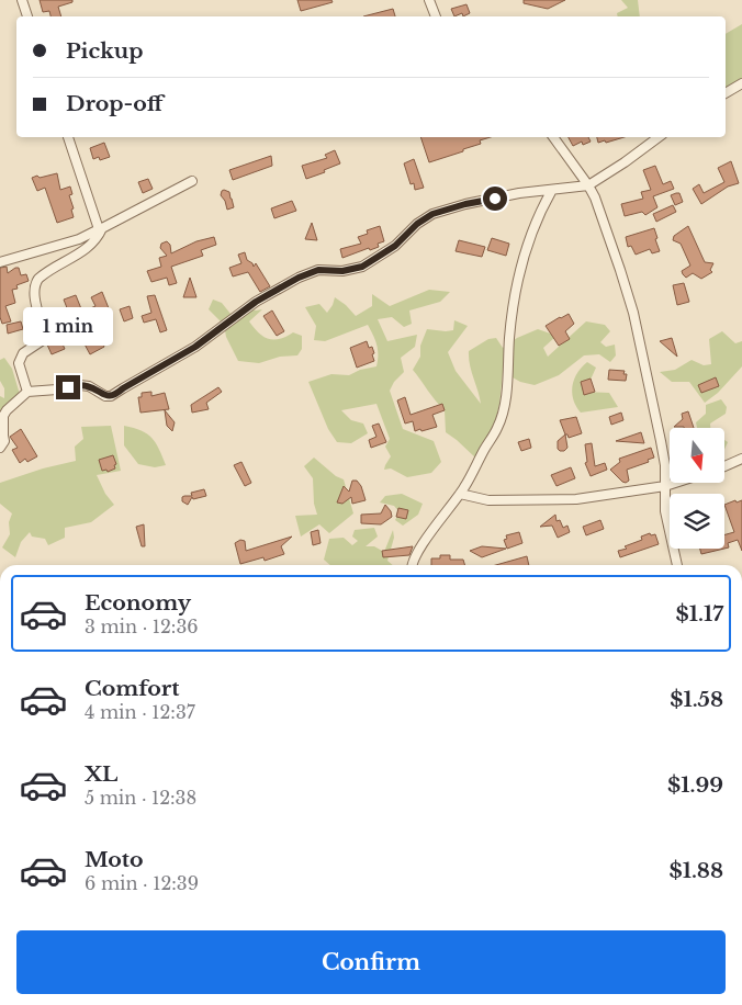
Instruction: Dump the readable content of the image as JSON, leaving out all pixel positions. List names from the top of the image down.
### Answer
{
  "north": "bottom",
  "page": {
    "banner": ["Pickup", "Drop-off"],
    "bubble": "1 min",
    "list": [
      {
        "name": "Economy",
        "note": "3 min · 12:36",
        "value": "$1.17"
      },
      {
        "name": "Comfort",
        "note": "4 min · 12:37",
        "value": "$1.58"
      },
      {
        "name": "XL",
        "note": "5 min · 12:38",
        "value": "$1.99"
      },
      {
        "name": "Moto",
        "note": "6 min · 12:39",
        "value": "$1.88"
      }
    ],
    "buttons": "Confirm"
  }
}
